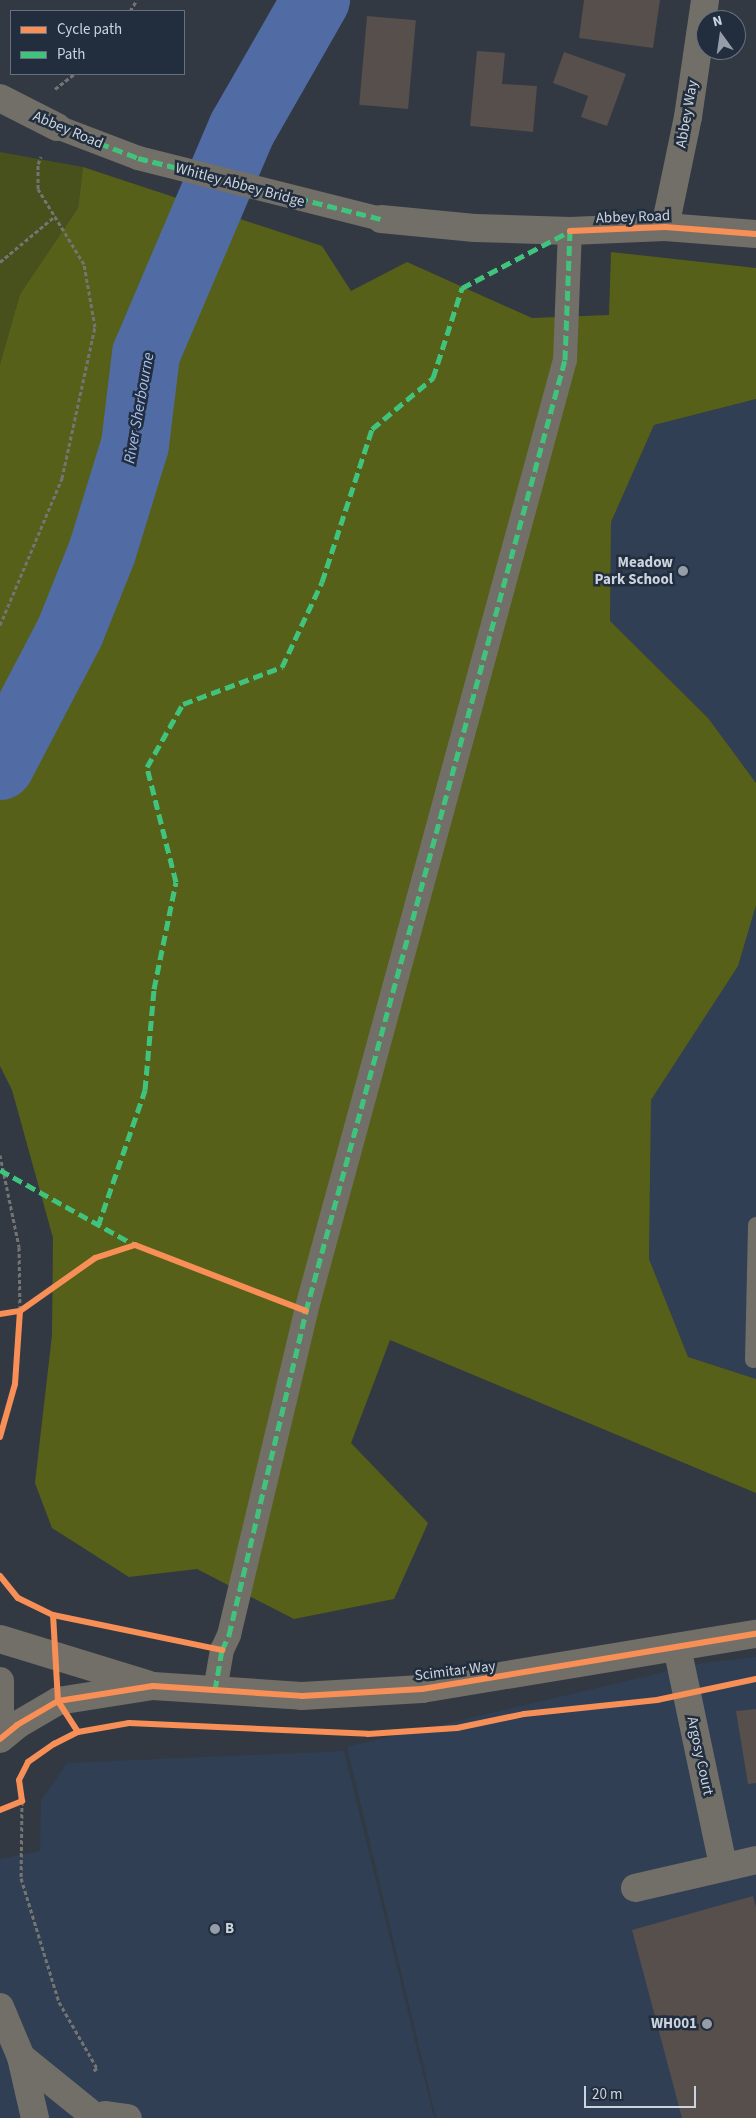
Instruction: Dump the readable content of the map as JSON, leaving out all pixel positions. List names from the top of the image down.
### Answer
{
  "streets": {
    "street": [
      "Abbey Way",
      "Abbey Road",
      "Whitley Abbey Bridge",
      "Scimitar Way",
      "Argosy Court"
    ]
  },
  "crossings": [
    ["Abbey Way", "Abbey Road"],
    ["Abbey Road", "Whitley Abbey Bridge"],
    ["Scimitar Way", "Argosy Court"]
  ],
  "water": ["River Sherbourne"],
  "places": ["Meadow Park School", "B", "WH001"],
  "legend": ["Cycle path", "Path"],
  "scale_bar": "20 m",
  "north": "top"
}
